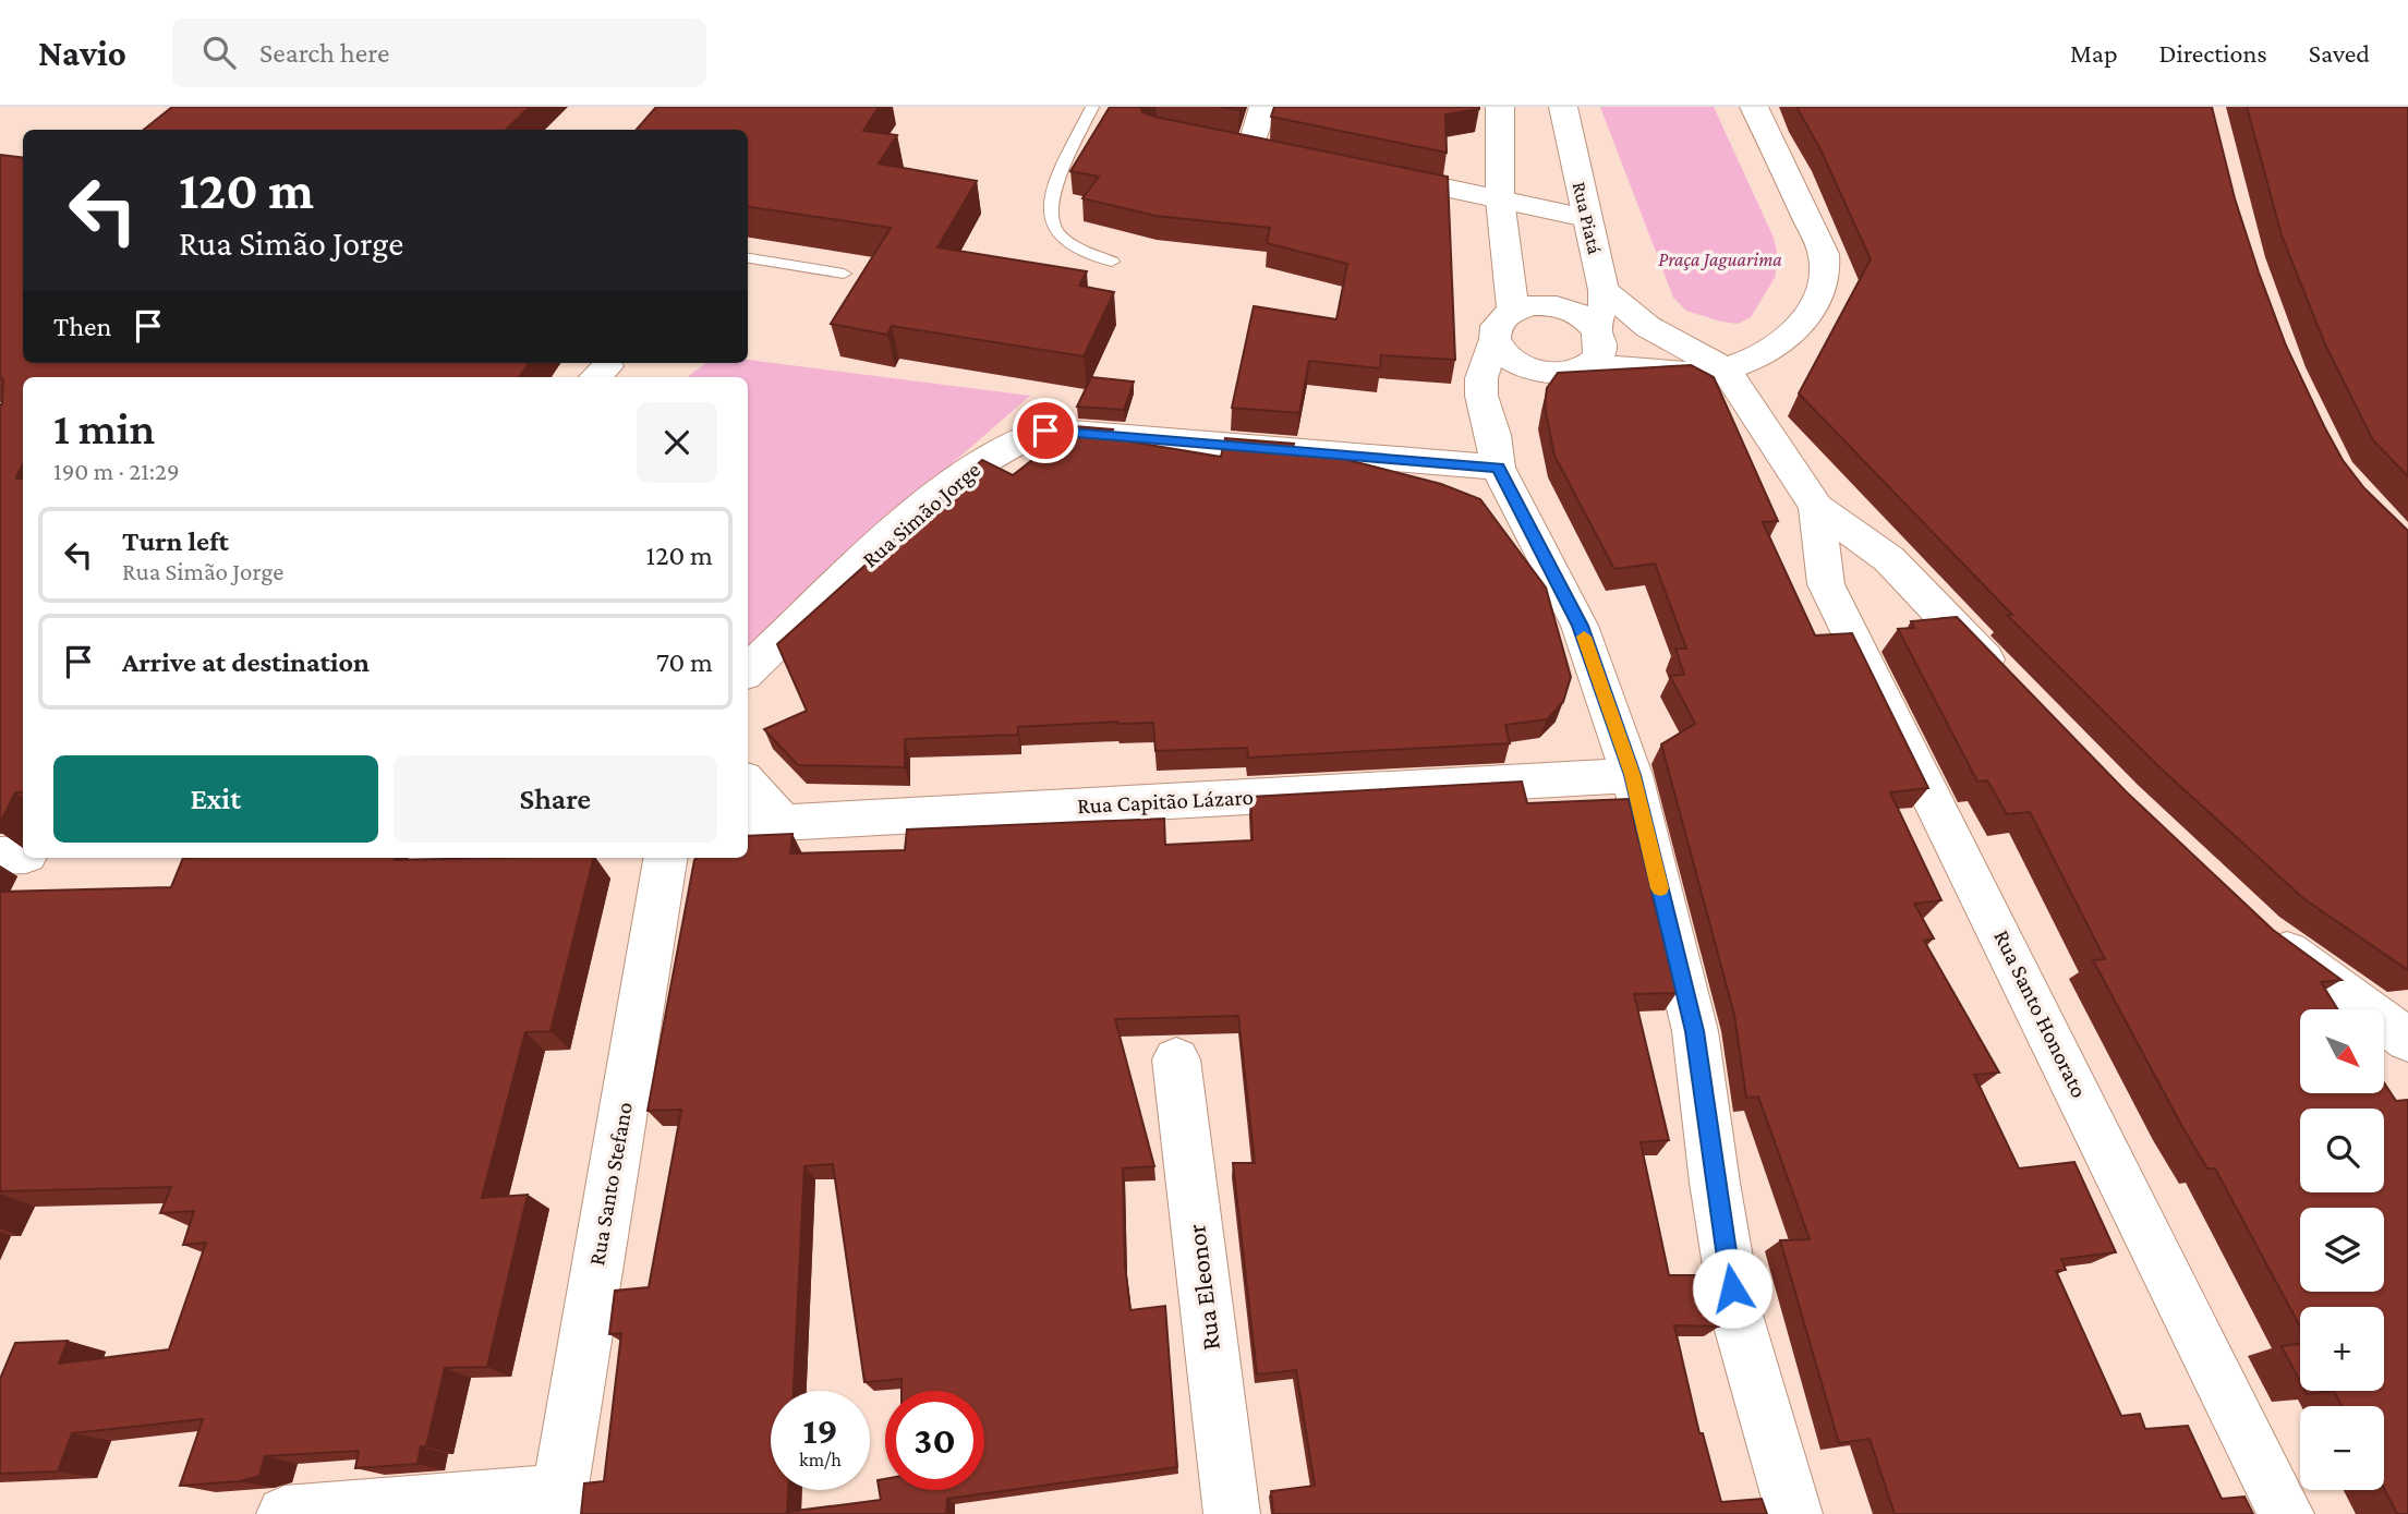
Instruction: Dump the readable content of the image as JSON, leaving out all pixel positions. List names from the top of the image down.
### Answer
{
  "streets": {
    "street": [
      "Rua Piatá",
      "Rua Simão Jorge",
      "Rua Capitão Lázaro",
      "Rua Santo Honorato",
      "Rua Santo Stefano",
      "Rua Eleonor"
    ]
  },
  "parks": ["Praça Jaguarima"],
  "north": "bottom right",
  "page": {
    "header": "Navio",
    "search": "Search here",
    "nav": ["Map", "Directions", "Saved"],
    "turn": ["120 m", "Rua Simão Jorge"],
    "then": "Then",
    "heading": ["1 min", "190 m · 21:29"],
    "list": [
      {
        "name": "Turn left",
        "note": "Rua Simão Jorge",
        "value": "120 m"
      },
      {
        "name": "Arrive at destination",
        "value": "70 m"
      }
    ],
    "buttons": ["Exit", "Share"],
    "map_buttons": ["+", "−"],
    "speed": "19 km/h",
    "limit": "30"
  }
}
